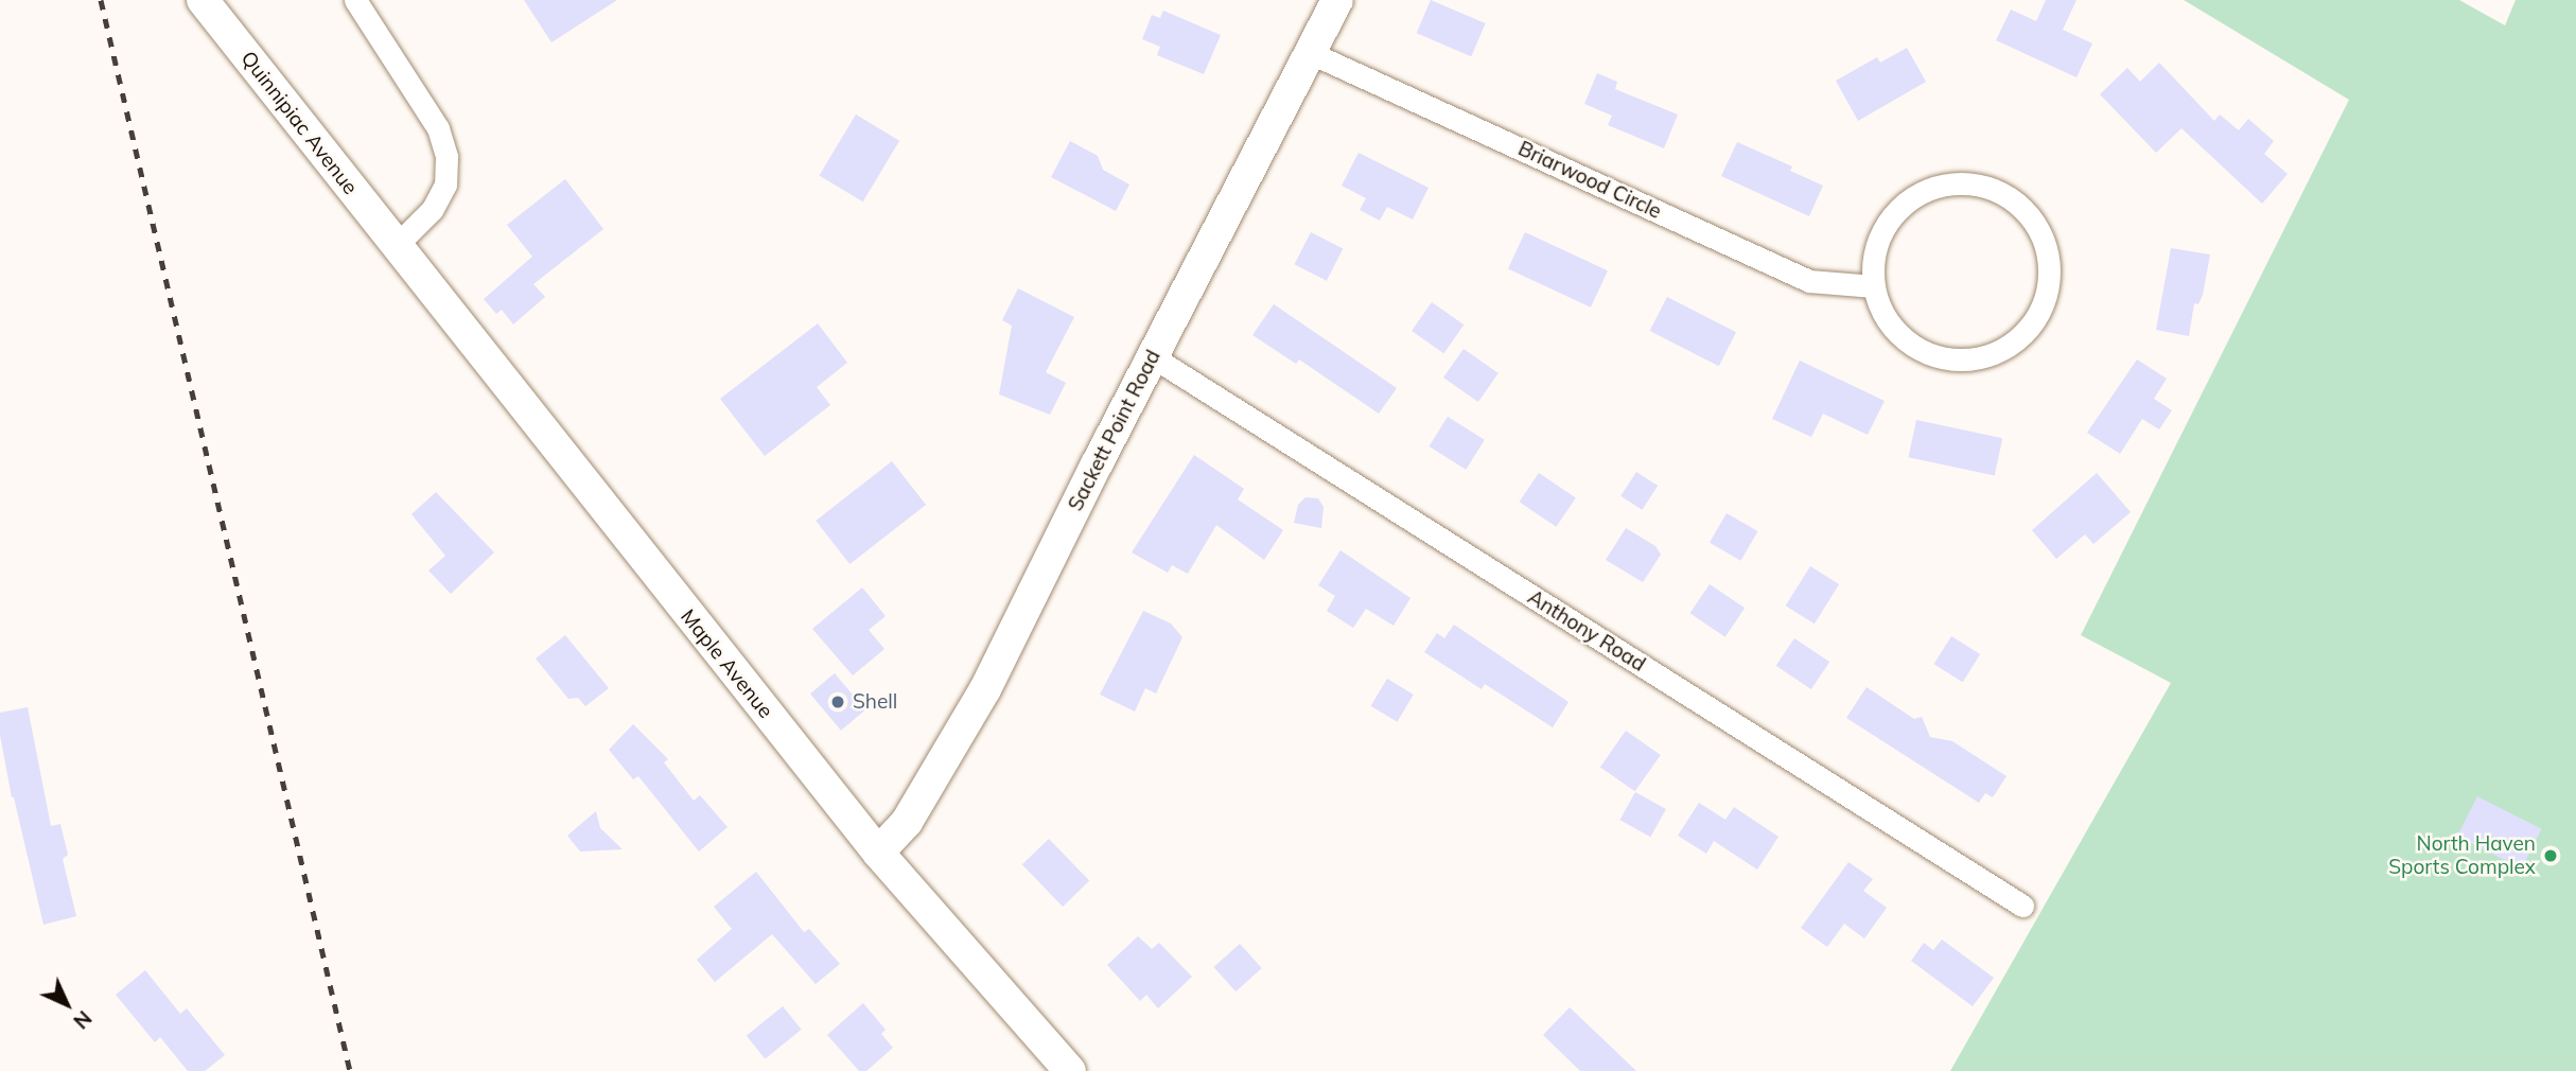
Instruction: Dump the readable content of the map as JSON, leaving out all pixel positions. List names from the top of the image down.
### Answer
{
  "streets": {
    "main road": ["Quinnipiac Avenue", "Sackett Point Road", "Maple Avenue"],
    "street": ["Briarwood Circle", "Anthony Road"]
  },
  "crossings": [
    ["Quinnipiac Avenue", "Maple Avenue"],
    ["Briarwood Circle", "Sackett Point Road"],
    ["Sackett Point Road", "Anthony Road"],
    ["Sackett Point Road", "Maple Avenue"]
  ],
  "places": ["Shell", "North Haven Sports Complex"],
  "north": "bottom right"
}
